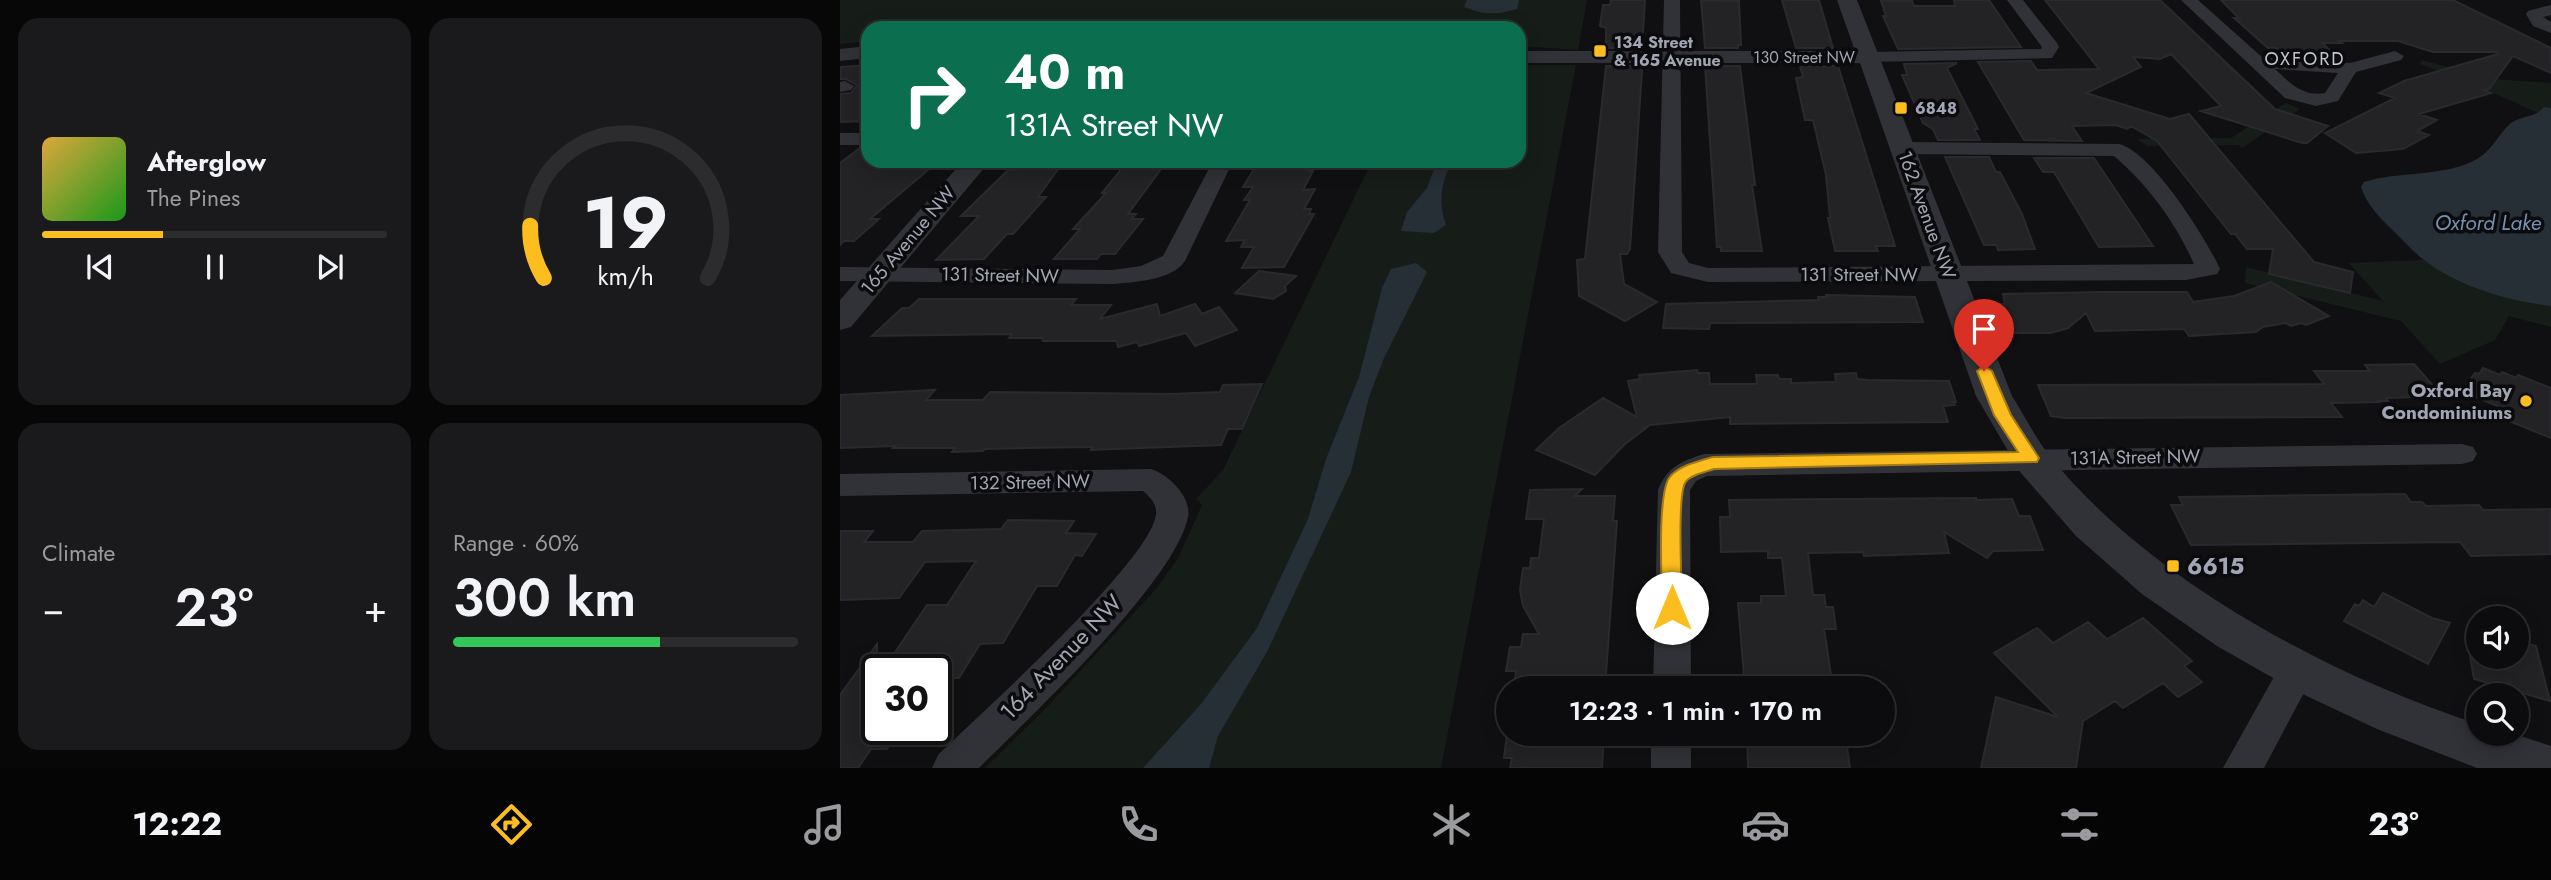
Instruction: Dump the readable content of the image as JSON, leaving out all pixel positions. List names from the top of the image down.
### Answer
{
  "streets": {
    "street": [
      "130 Street NW",
      "162 Avenue NW",
      "165 Avenue NW",
      "131 Street NW",
      "131A Street NW",
      "132 Street NW",
      "164 Avenue NW"
    ]
  },
  "crossings": [
    ["130 Street NW", "162 Avenue NW"],
    ["130 Street NW", "131 Street NW"],
    ["162 Avenue NW", "131 Street NW"],
    ["162 Avenue NW", "131A Street NW"],
    ["165 Avenue NW", "131 Street NW"],
    ["132 Street NW", "164 Avenue NW"]
  ],
  "districts": ["OXFORD"],
  "water": ["Oxford Lake"],
  "places": {
    "transit": ["134 Street & 165 Avenue", "6848", "6615"],
    "other": ["Oxford Bay Condominiums"]
  },
  "page": {
    "turn": ["40 m", "131A Street NW"],
    "song": ["Afterglow", "The Pines"],
    "tile": [
      "Climate",
      ["Range · 60%", "300 km"]
    ],
    "heat": ["−", "23°", "+"],
    "limit": "30",
    "trip": "12:23 · 1 min · 170 m",
    "tabs": ["12:22", "23°"],
    "gauge": ["19", "km/h"]
  }
}
